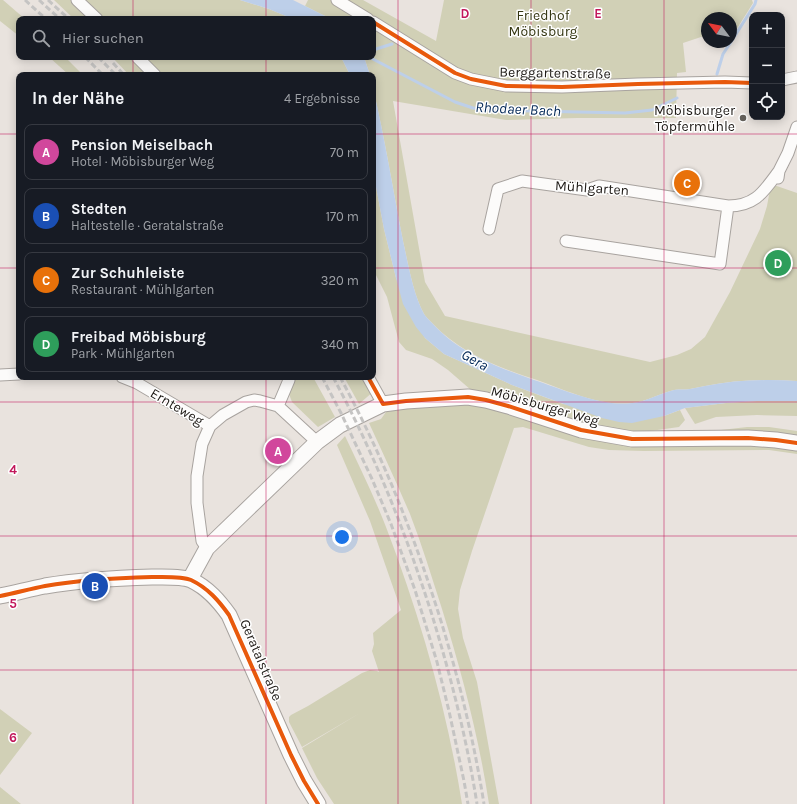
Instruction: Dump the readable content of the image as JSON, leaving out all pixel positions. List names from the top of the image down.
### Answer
{
  "streets": {
    "street": [
      "Berggartenstraße",
      "Mühlgarten",
      "Möbisburger Weg",
      "Ernteweg",
      "Geratalstraße"
    ]
  },
  "crossings": [
    ["Möbisburger Weg", "Geratalstraße"]
  ],
  "water": ["Rhodaer Bach", "Gera"],
  "parks": ["Friedhof Möbisburg"],
  "places": ["Möbisburger Töpfermühle"],
  "north": "top left",
  "page": {
    "map_buttons": ["+", "−"],
    "search": "Hier suchen",
    "heading": ["In der Nähe", "4 Ergebnisse"],
    "list": [
      {
        "mark": "A",
        "name": "Pension Meiselbach",
        "note": "Hotel · Möbisburger Weg",
        "value": "70 m"
      },
      {
        "mark": "B",
        "name": "Stedten",
        "note": "Haltestelle · Geratalstraße",
        "value": "170 m"
      },
      {
        "mark": "C",
        "name": "Zur Schuhleiste",
        "note": "Restaurant · Mühlgarten",
        "value": "320 m"
      },
      {
        "mark": "D",
        "name": "Freibad Möbisburg",
        "note": "Park · Mühlgarten",
        "value": "340 m"
      }
    ],
    "pins": [
      "C",
      "D",
      "A",
      "B"
    ]
  },
  "grid": {
    "columns": ["D", "E"],
    "rows": ["4", "5", "6"]
  }
}
